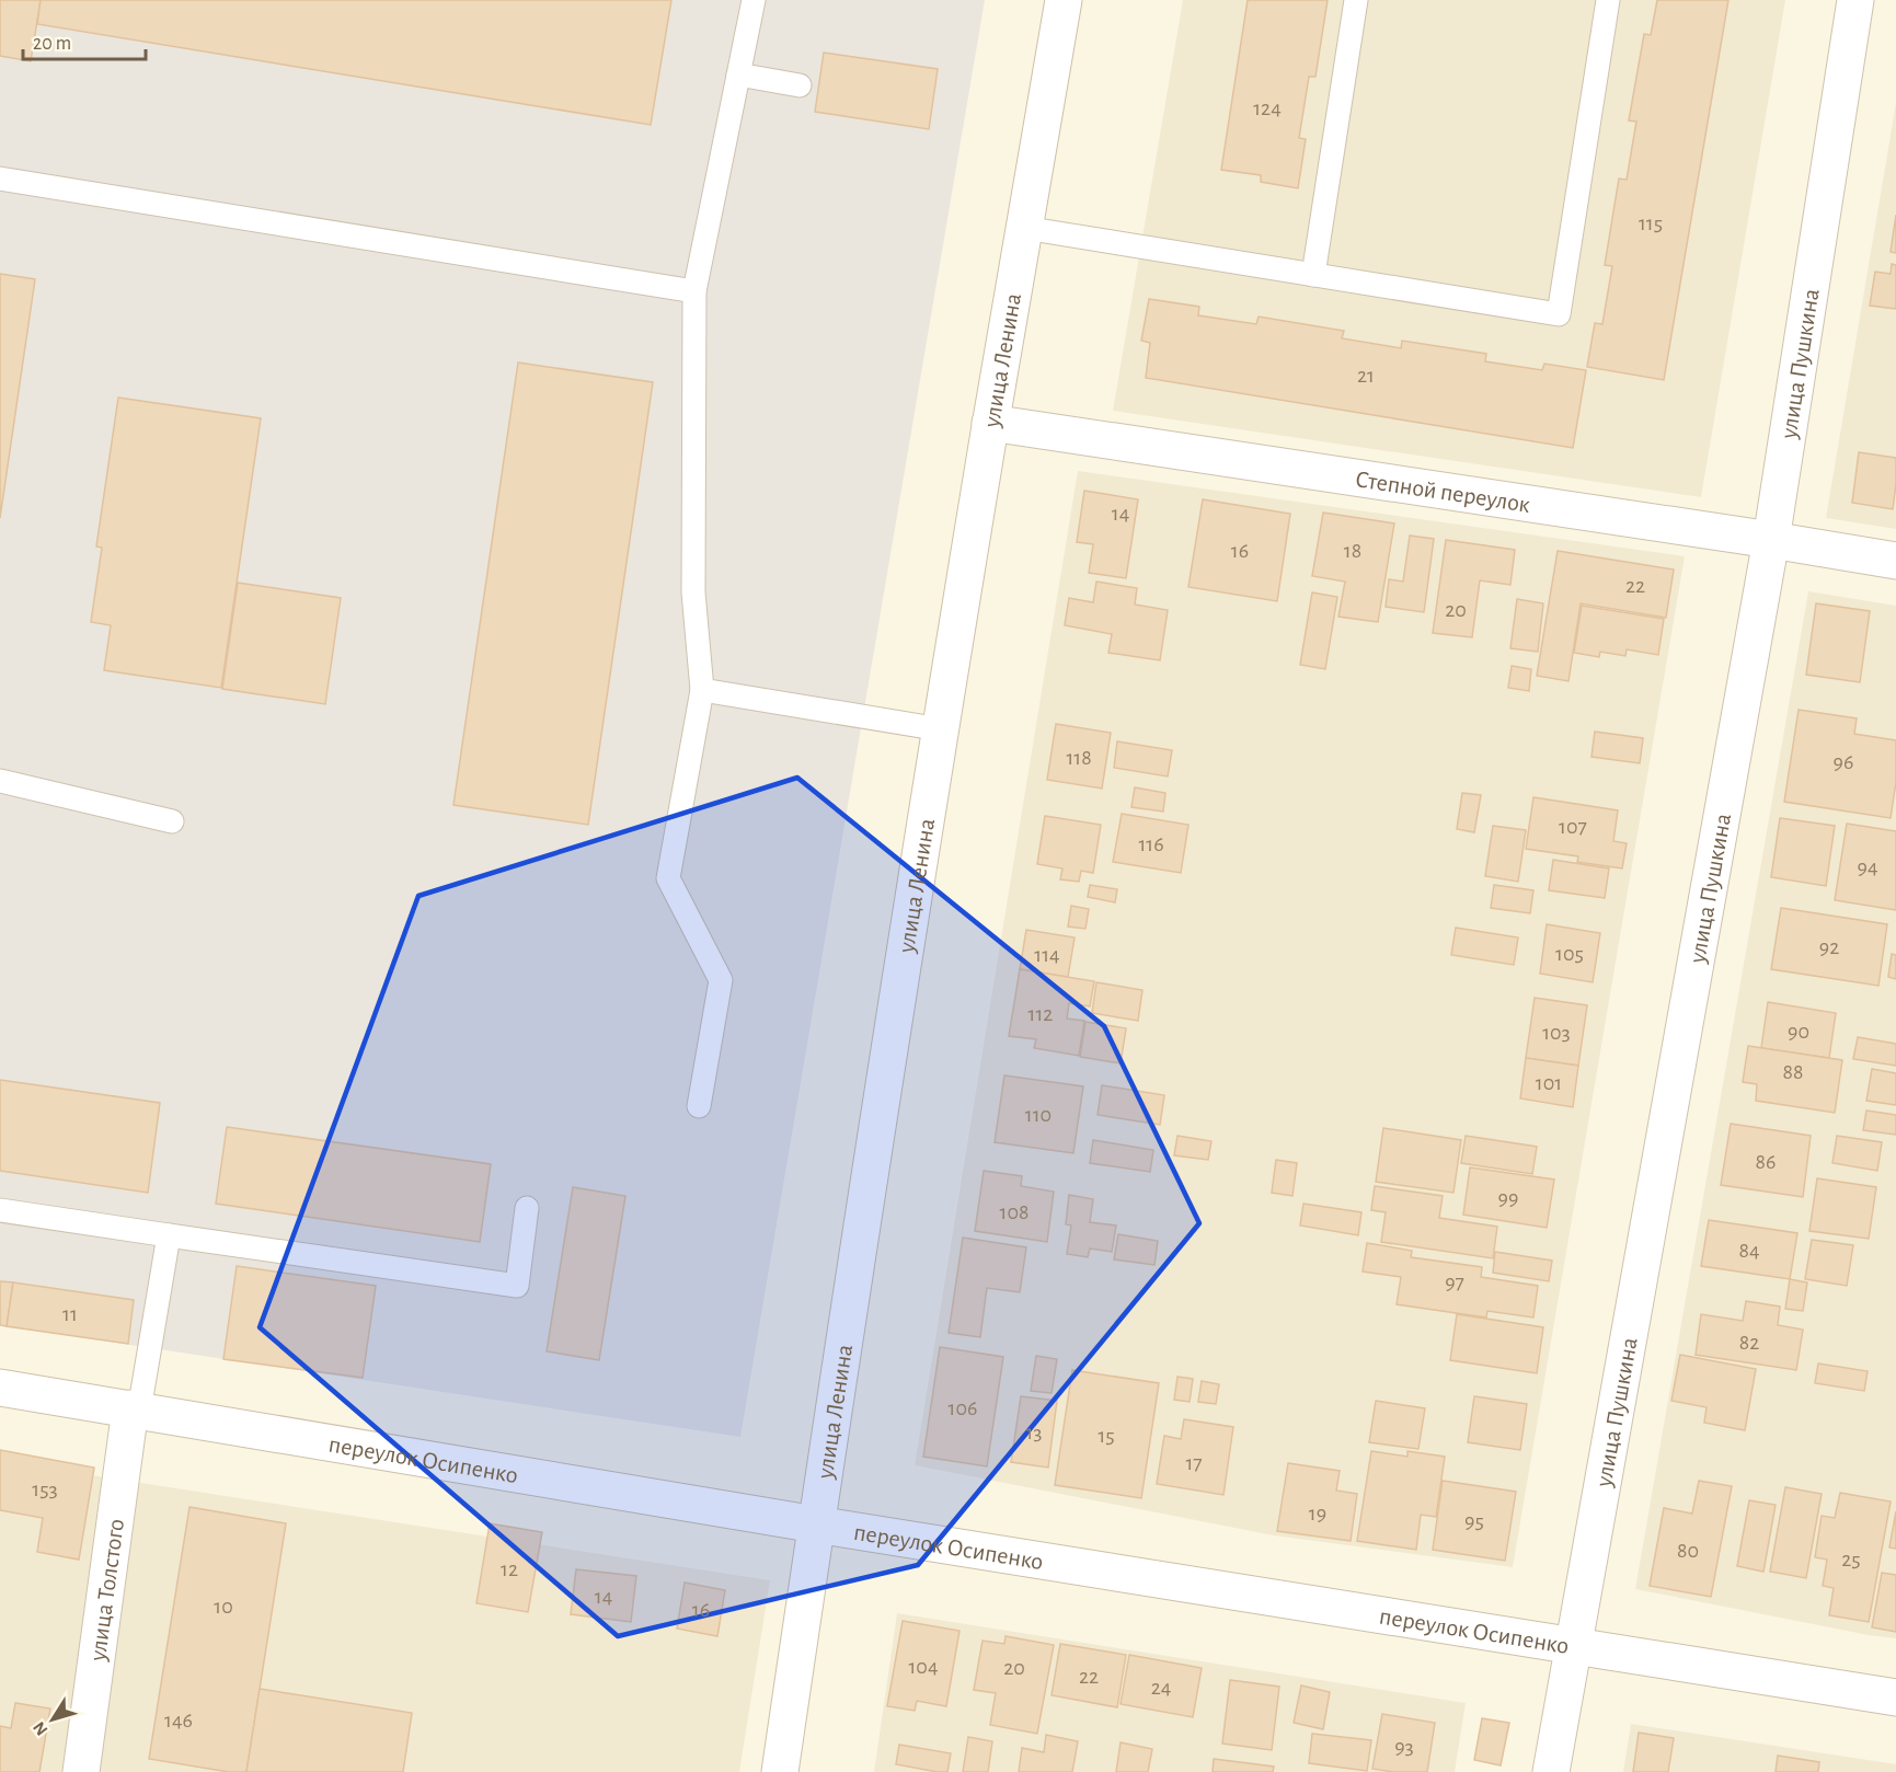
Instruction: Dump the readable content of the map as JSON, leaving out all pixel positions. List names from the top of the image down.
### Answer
{
  "streets": {
    "street": [
      "улица Ленина",
      "улица Пушкина",
      "Степной переулок",
      "переулок Осипенко",
      "улица Толстого"
    ]
  },
  "crossings": [
    ["улица Ленина", "Степной переулок"],
    ["улица Ленина", "переулок Осипенко"],
    ["улица Пушкина", "Степной переулок"],
    ["улица Пушкина", "переулок Осипенко"],
    ["переулок Осипенко", "улица Толстого"]
  ],
  "house_numbers": [
    "124",
    "115",
    "21",
    "14",
    "16",
    "18",
    "22",
    "20",
    "118",
    "96",
    "107",
    "116",
    "94",
    "92",
    "105",
    "114",
    "112",
    "90",
    "103",
    "88",
    "101",
    "110",
    "86",
    "99",
    "108",
    "84",
    "97",
    "11",
    "82",
    "106",
    "13",
    "15",
    "17",
    "153",
    "19",
    "95",
    "80",
    "25",
    "12",
    "14",
    "10",
    "16",
    "104",
    "20",
    "22",
    "24",
    "146",
    "93"
  ],
  "scale_bar": "20 m",
  "north": "bottom left"
}
